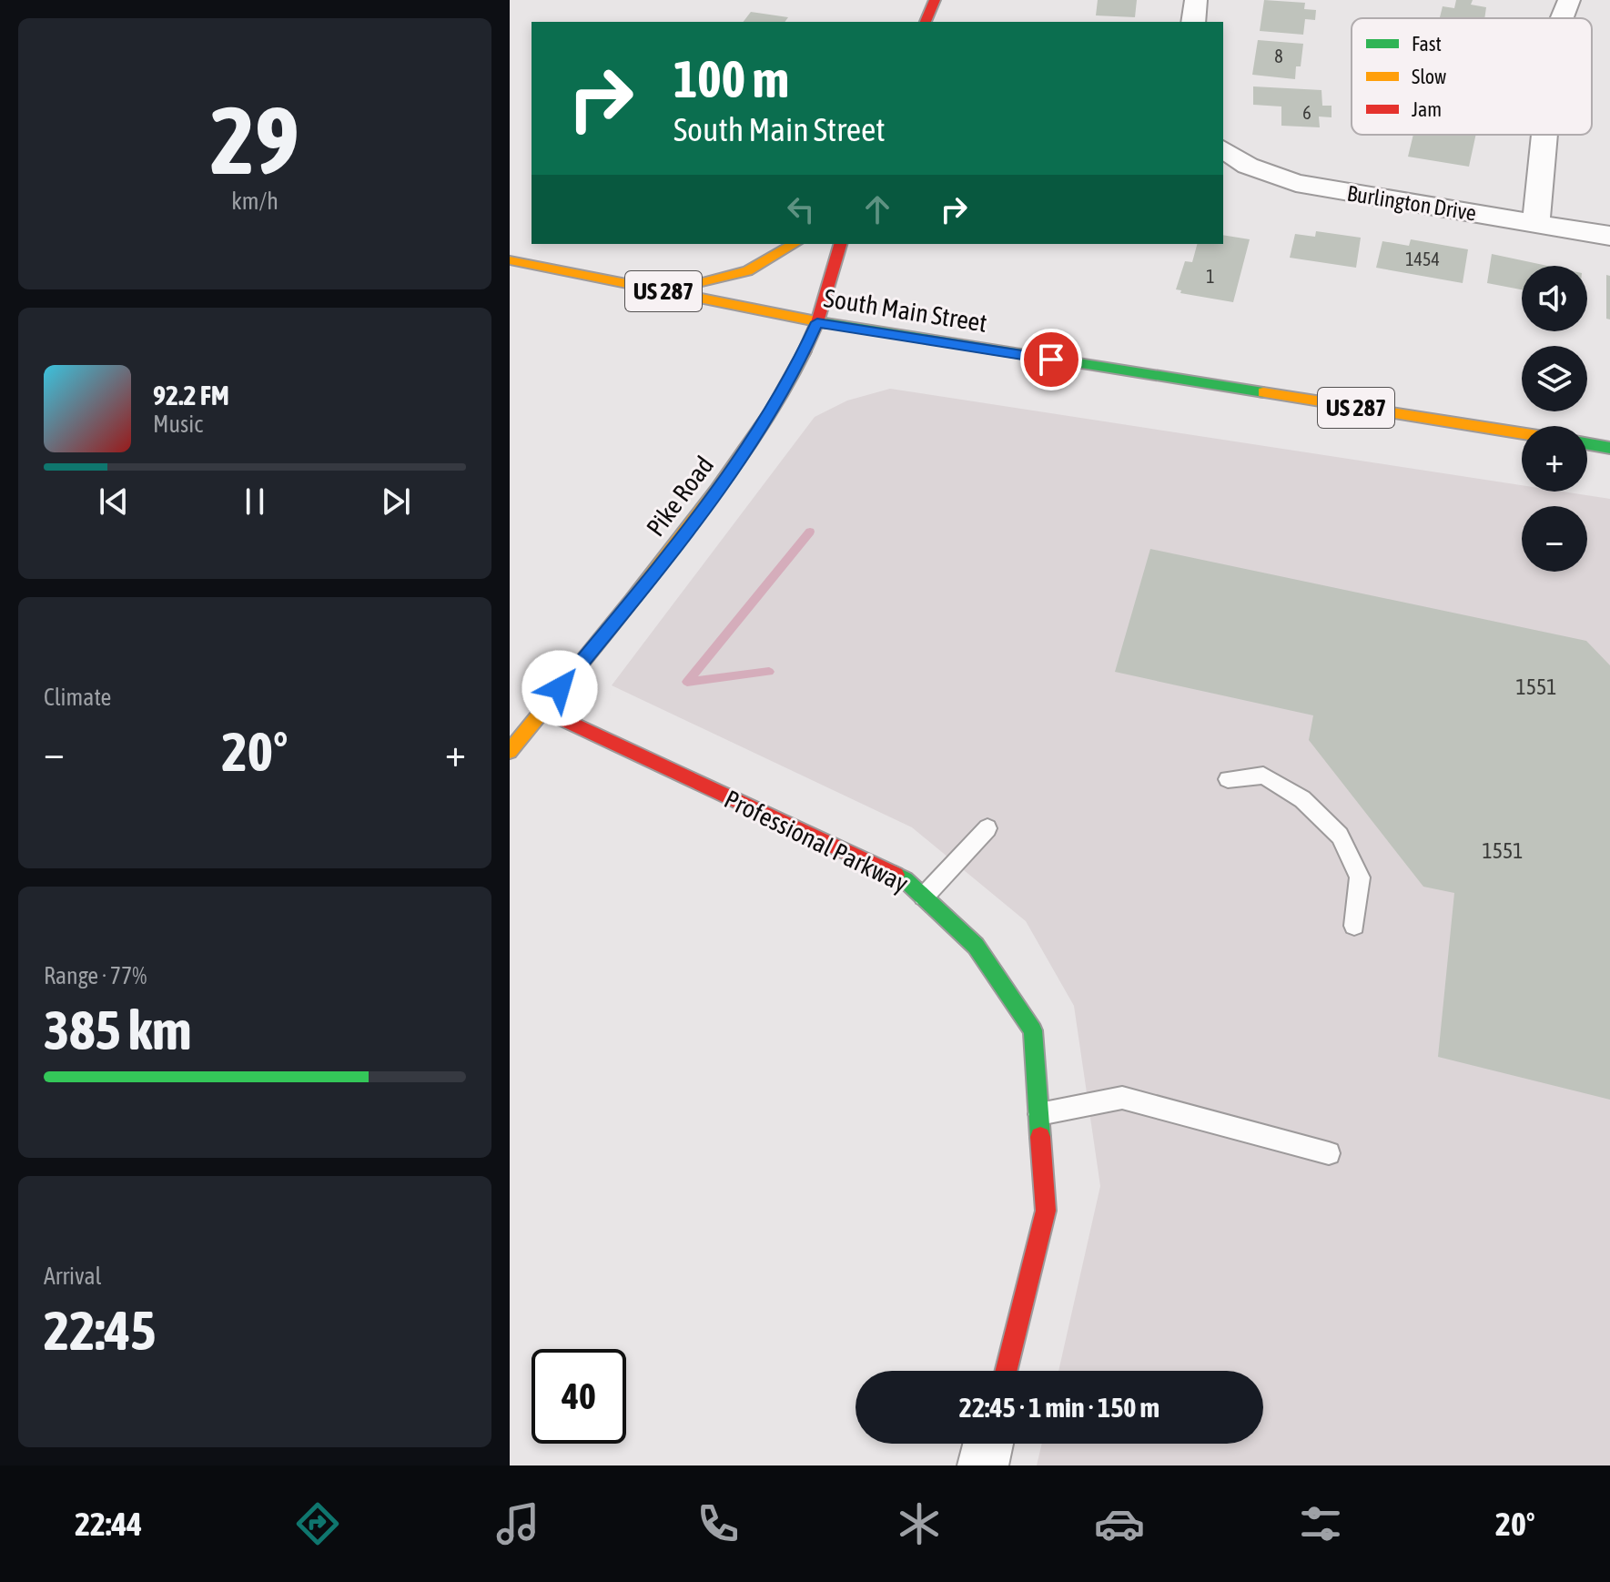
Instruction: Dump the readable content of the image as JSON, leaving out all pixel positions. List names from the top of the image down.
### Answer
{
  "streets": {
    "main road": [
      "US 287",
      "South Main Street",
      "Pike Road",
      "Professional Parkway"
    ],
    "street": ["Burlington Drive"]
  },
  "crossings": [
    ["South Main Street", "Pike Road"],
    ["Pike Road", "Professional Parkway"]
  ],
  "house_numbers": [
    "8",
    "6",
    "1454",
    "1",
    "1551",
    "1551"
  ],
  "legend": ["Fast", "Slow", "Jam"],
  "page": {
    "tile": [
      ["29", "km/h"],
      "Climate",
      ["Range · 77%", "385 km"],
      ["Arrival", "22:45"]
    ],
    "turn": ["100 m", "South Main Street"],
    "map_buttons": ["+", "−"],
    "song": ["92.2 FM", "Music"],
    "heat": ["−", "20°", "+"],
    "limit": "40",
    "trip": "22:45 · 1 min · 150 m",
    "tabs": ["22:44", "20°"]
  }
}
